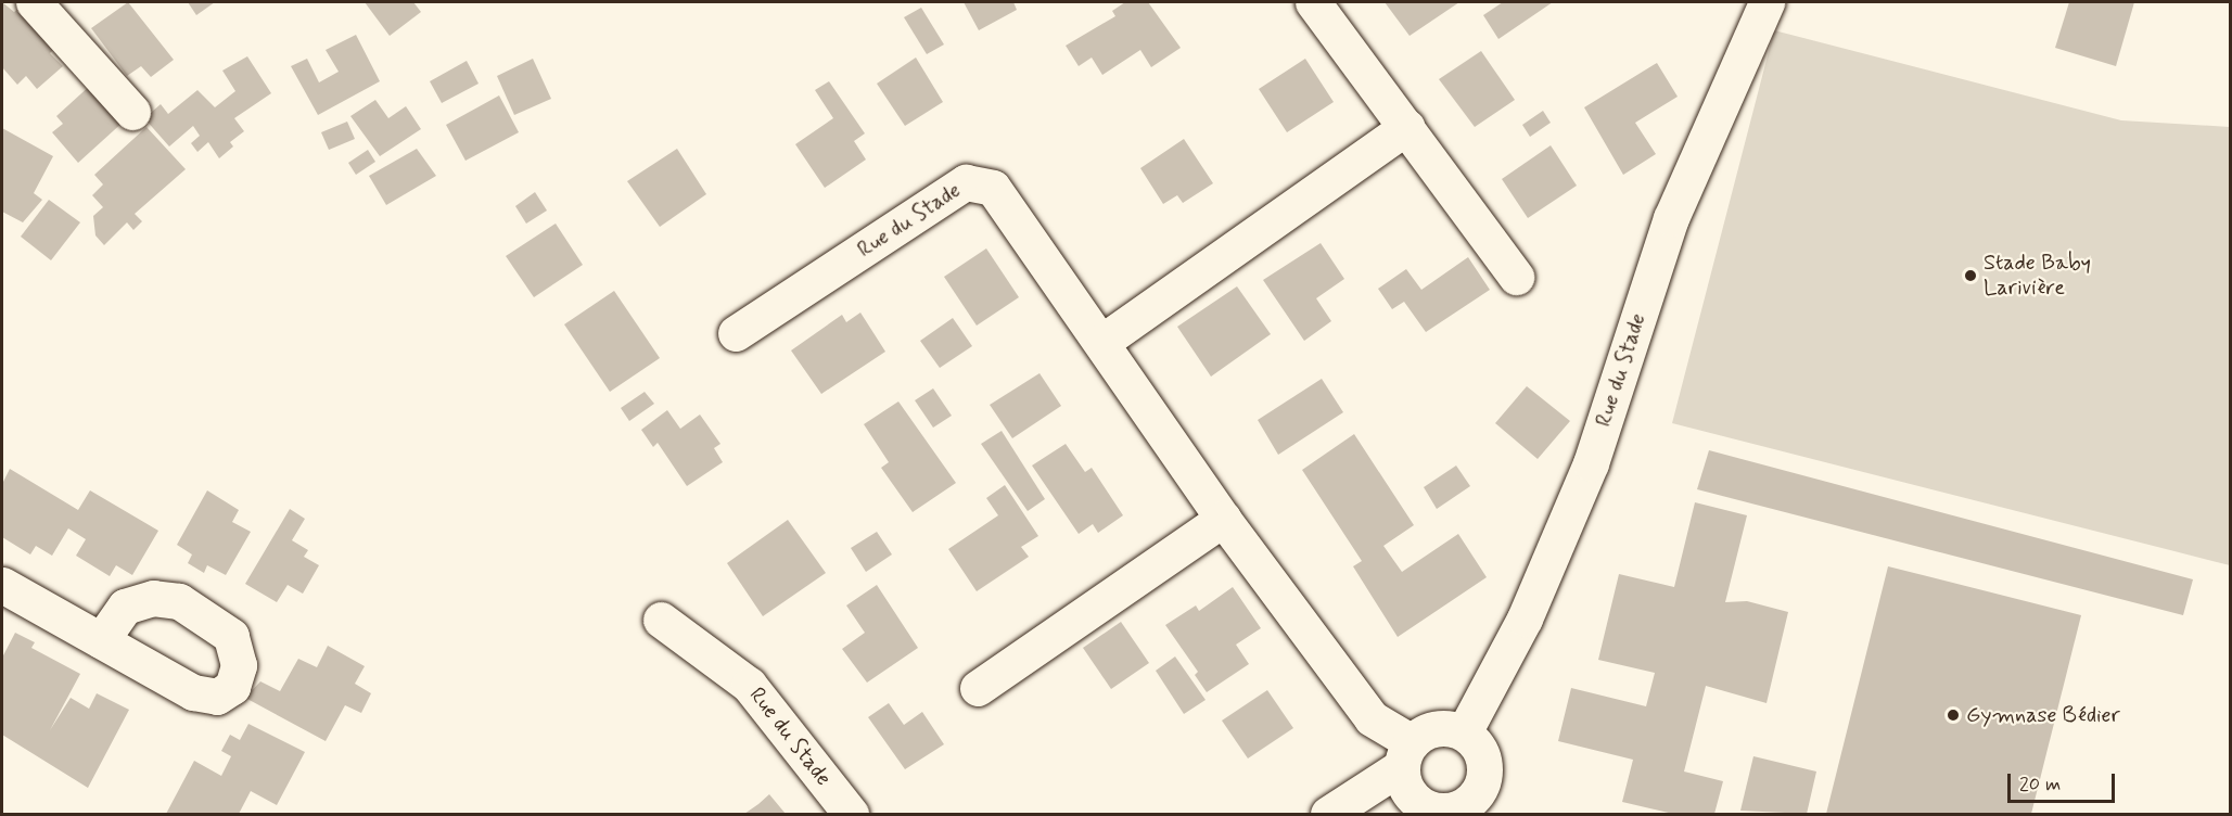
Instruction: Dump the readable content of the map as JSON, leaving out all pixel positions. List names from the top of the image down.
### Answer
{
  "streets": {
    "street": ["Rue du Stade"]
  },
  "places": ["Stade Baby Larivière", "Gymnase Bédier"],
  "scale_bar": "20 m"
}
